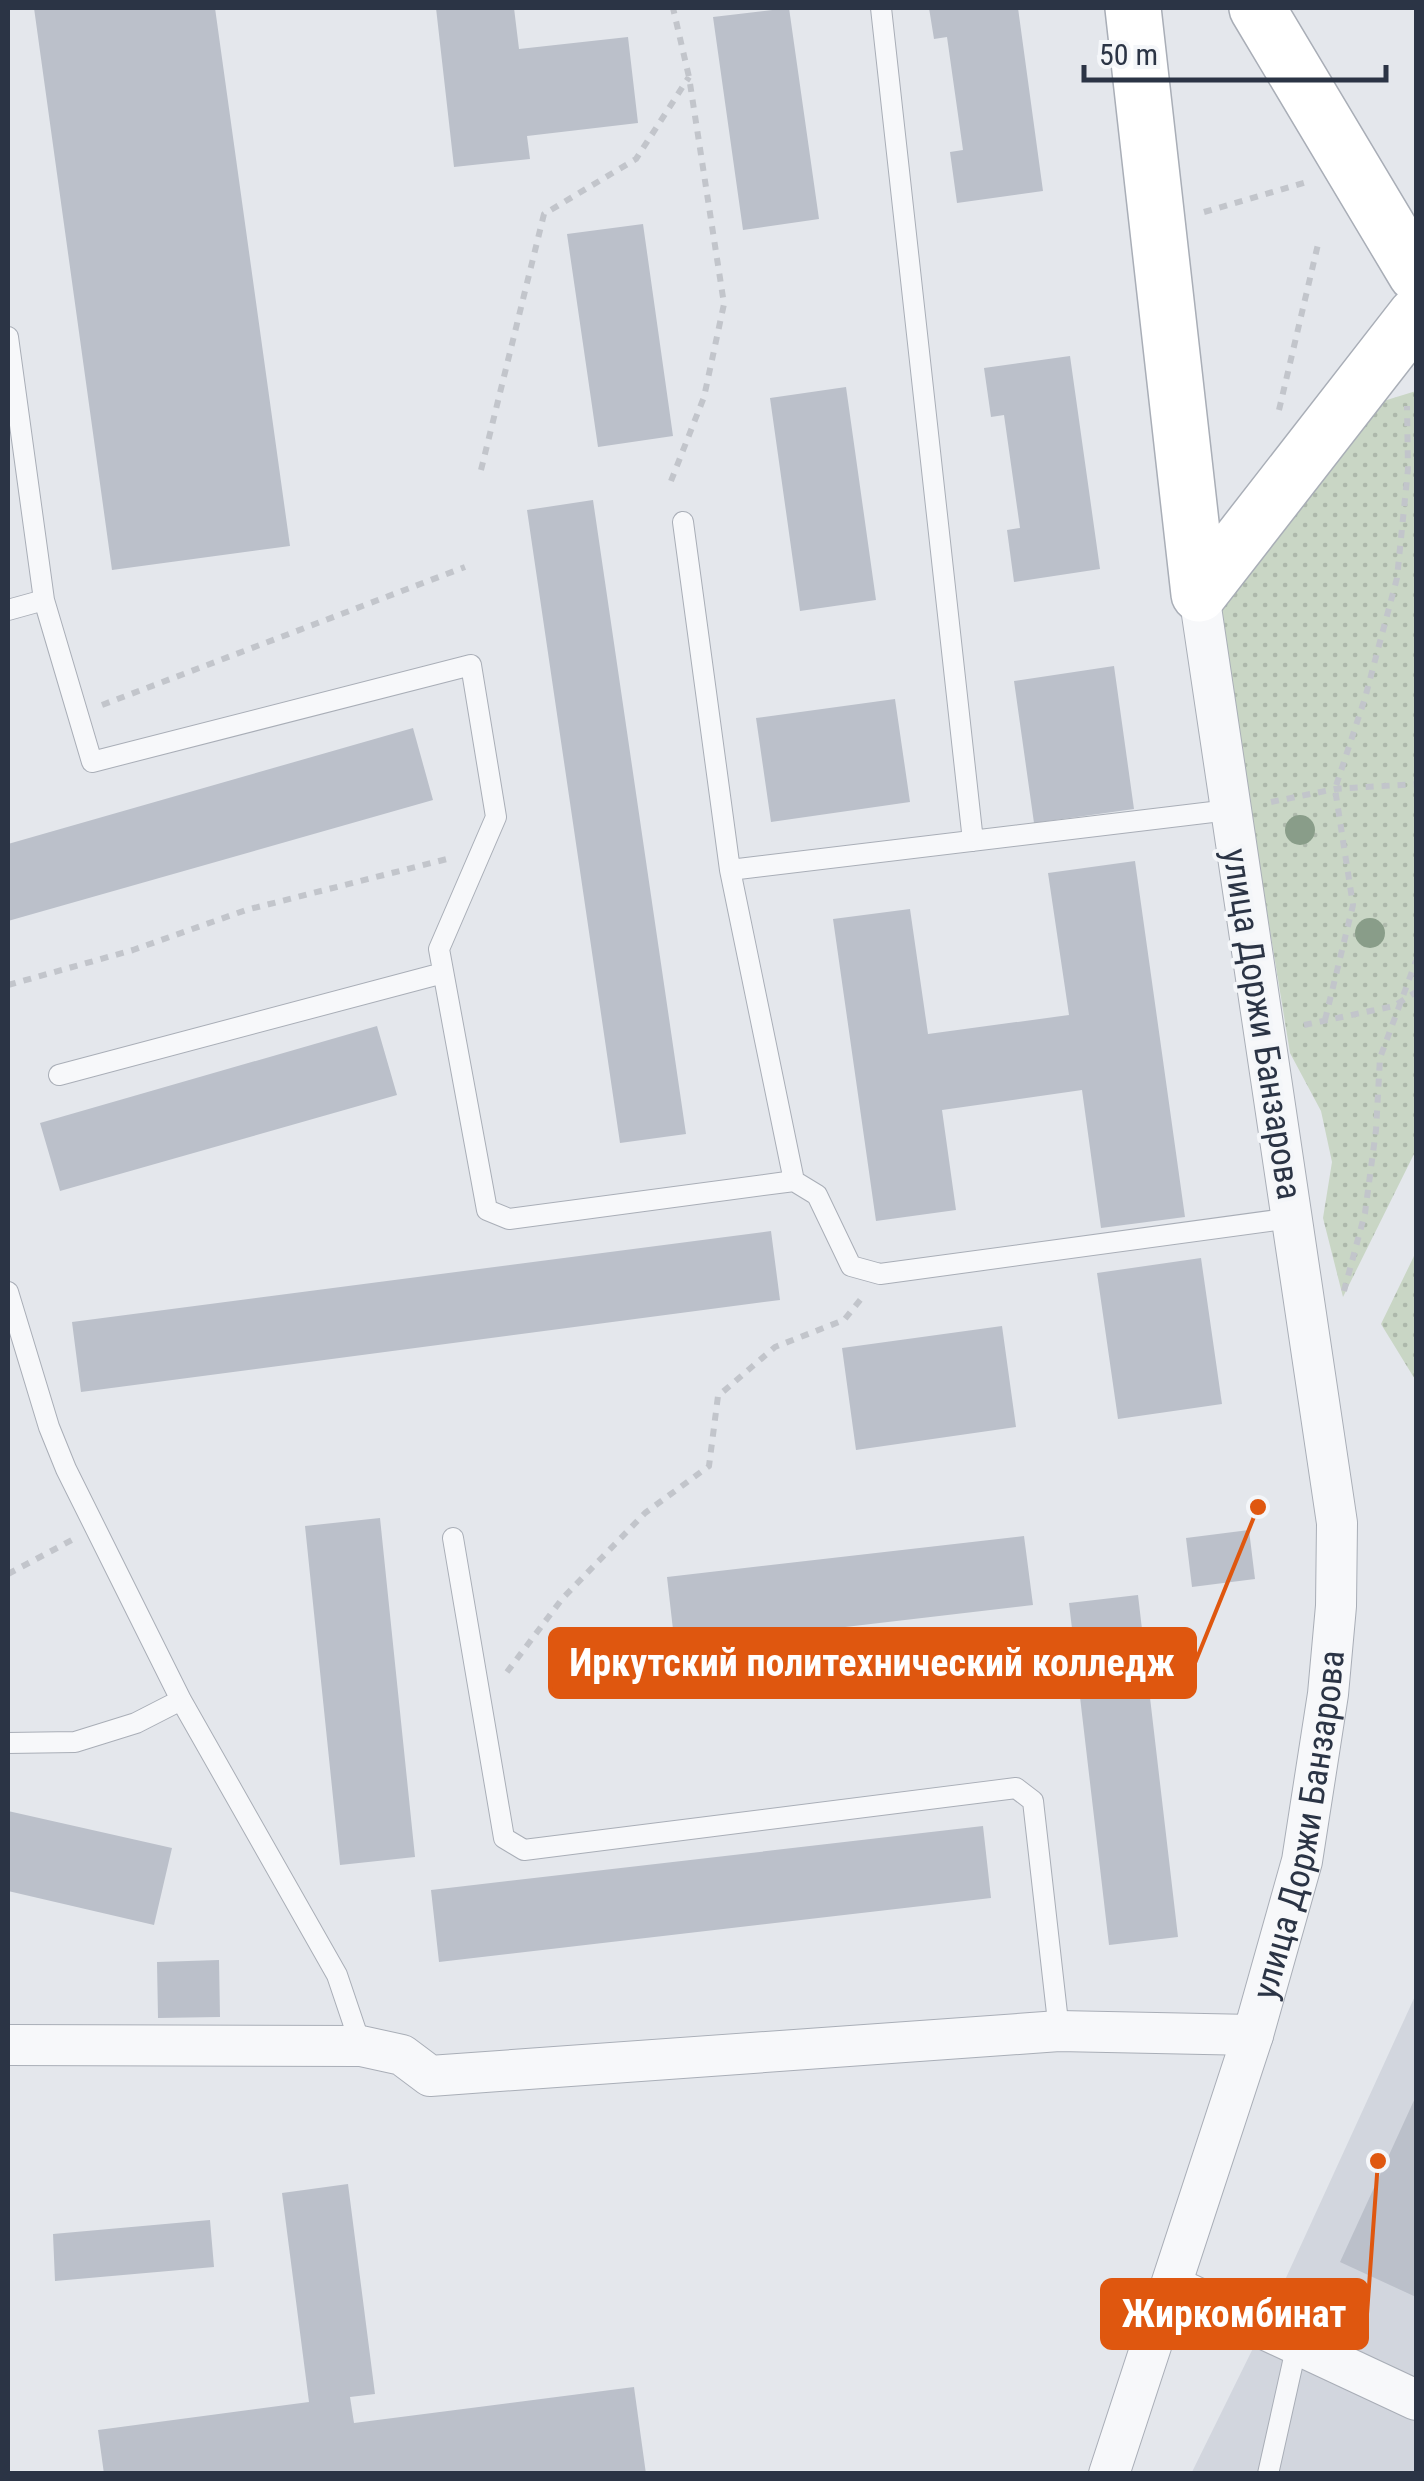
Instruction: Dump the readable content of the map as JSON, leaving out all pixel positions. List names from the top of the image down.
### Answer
{
  "streets": {
    "street": ["улица Доржи Банзарова"]
  },
  "places": ["Иркутский политехнический колледж", "Жиркомбинат"],
  "scale_bar": "50 m"
}
